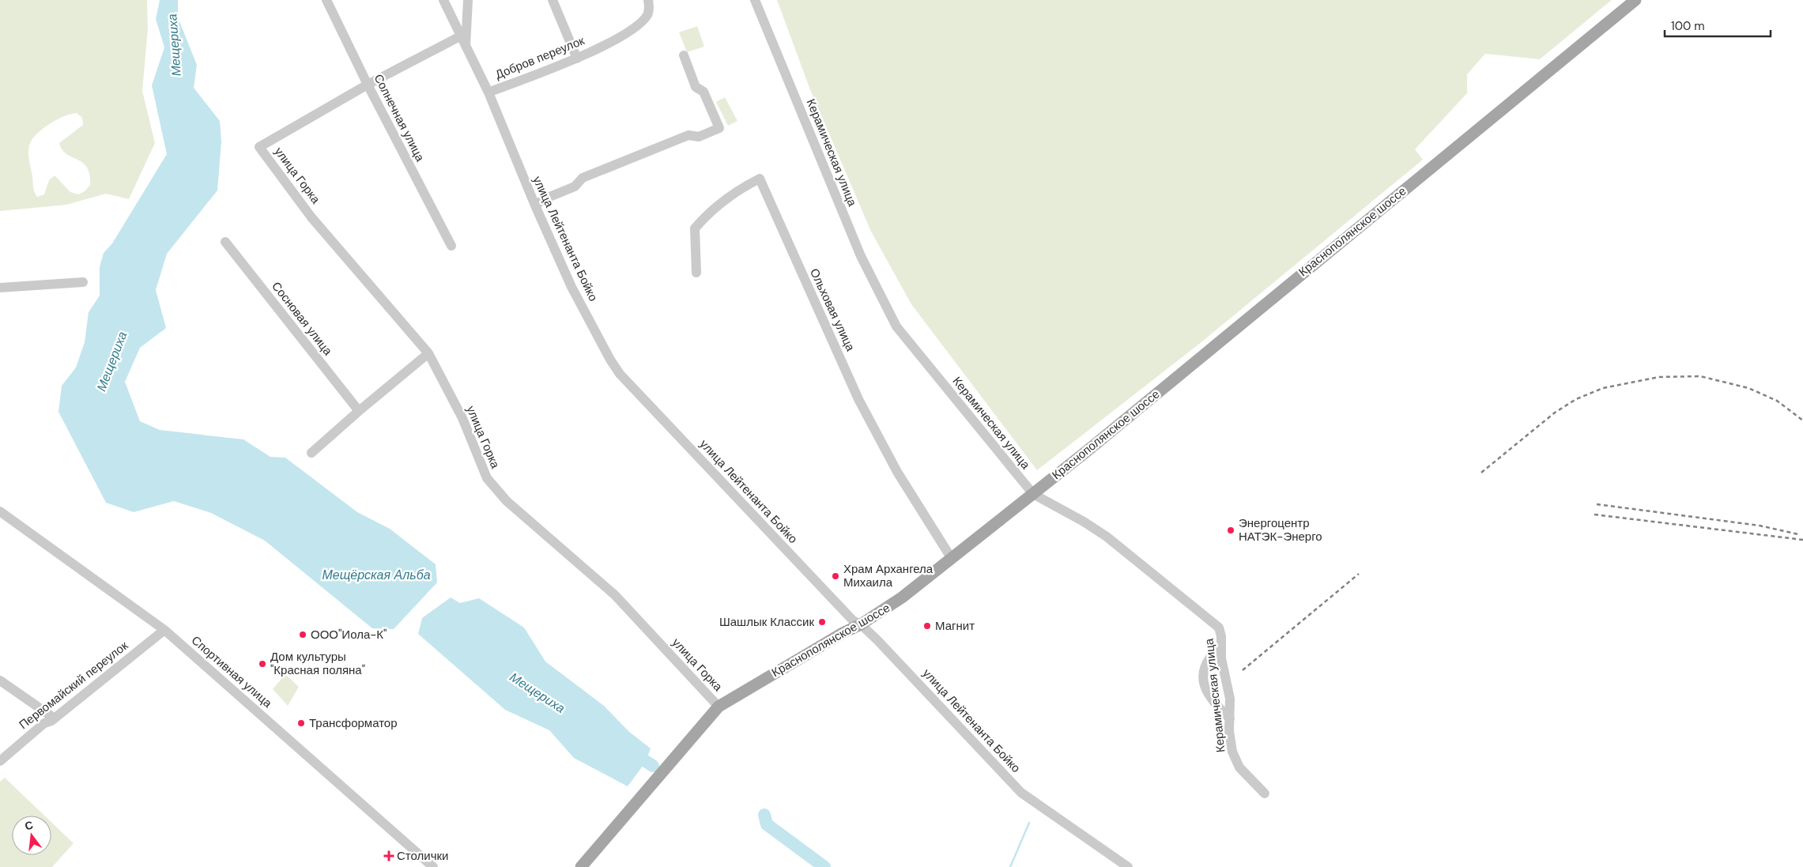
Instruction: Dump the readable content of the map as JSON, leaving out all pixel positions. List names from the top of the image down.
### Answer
{
  "streets": {
    "main road": ["Краснополянское шоссе"],
    "street": [
      "Добров переулок",
      "Солнечная улица",
      "Керамическая улица",
      "улица Горка",
      "улица Лейтенанта Бойко",
      "Ольховая улица",
      "Сосновая улица",
      "Спортивная улица",
      "Первомайский переулок"
    ]
  },
  "crossings": [
    ["Добров переулок", "улица Лейтенанта Бойко"],
    ["Солнечная улица", "улица Горка"],
    ["Керамическая улица", "Краснополянское шоссе"],
    ["улица Горка", "Краснополянское шоссе"],
    ["Краснополянское шоссе", "улица Лейтенанта Бойко"],
    ["Краснополянское шоссе", "Ольховая улица"],
    ["Спортивная улица", "Первомайский переулок"]
  ],
  "water": ["Мещериха", "Мещёрская Альба"],
  "places": {
    "other": [
      "Энергоцентр НАТЭК-Энерго",
      "Храм Архангела Михаила",
      "Шашлык Классик",
      "Магнит",
      "ООО\"Иола-К\"",
      "Дом культуры \"Красная поляна\"",
      "Трансформатор"
    ],
    "health": ["Столички"]
  },
  "scale_bar": "100 m",
  "north": "top"
}
